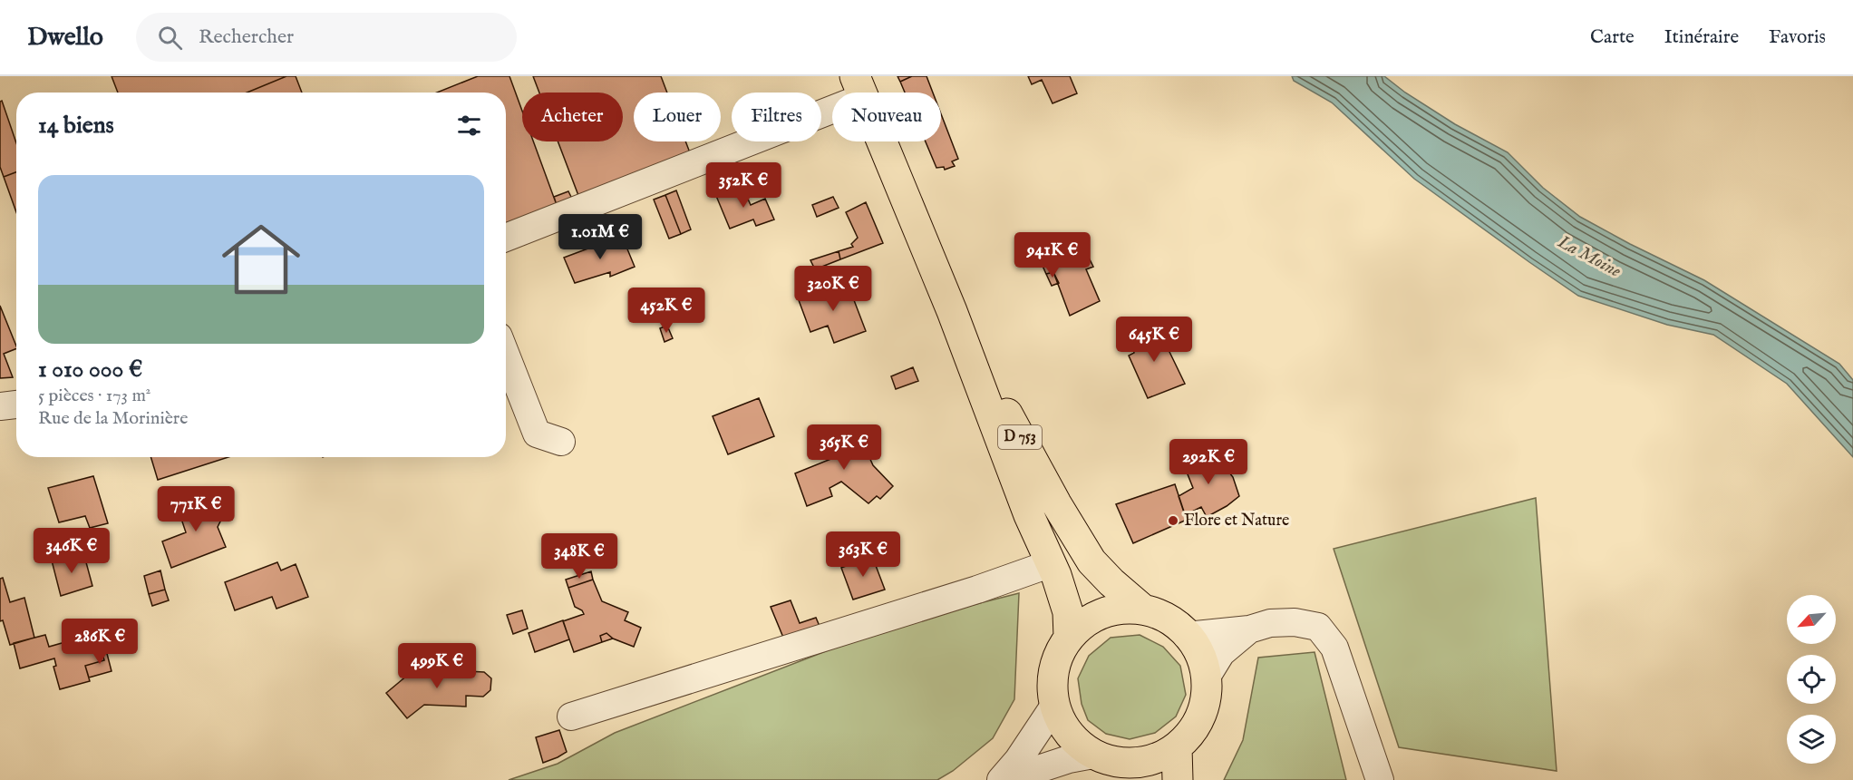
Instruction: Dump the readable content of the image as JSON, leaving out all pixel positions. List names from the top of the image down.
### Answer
{
  "streets": {
    "main road": ["D 753"]
  },
  "water": ["La Moine"],
  "places": ["Flore et Nature"],
  "north": "bottom left",
  "page": {
    "header": "Dwello",
    "search": "Rechercher",
    "nav": ["Carte", "Itinéraire", "Favoris"],
    "chip": [
      "Acheter",
      "Louer",
      "Filtres",
      "Nouveau"
    ],
    "heading": "14 biens",
    "list": [
      {
        "name": "1 010 000 €",
        "note": "5 pièces · 173 m² · Rue de la Morinière"
      }
    ],
    "price": [
      "352K €",
      "1.01M €",
      "941K €",
      "320K €",
      "452K €",
      "645K €",
      "365K €",
      "292K €",
      "771K €",
      "346K €",
      "363K €",
      "348K €",
      "286K €",
      "499K €"
    ]
  }
}
